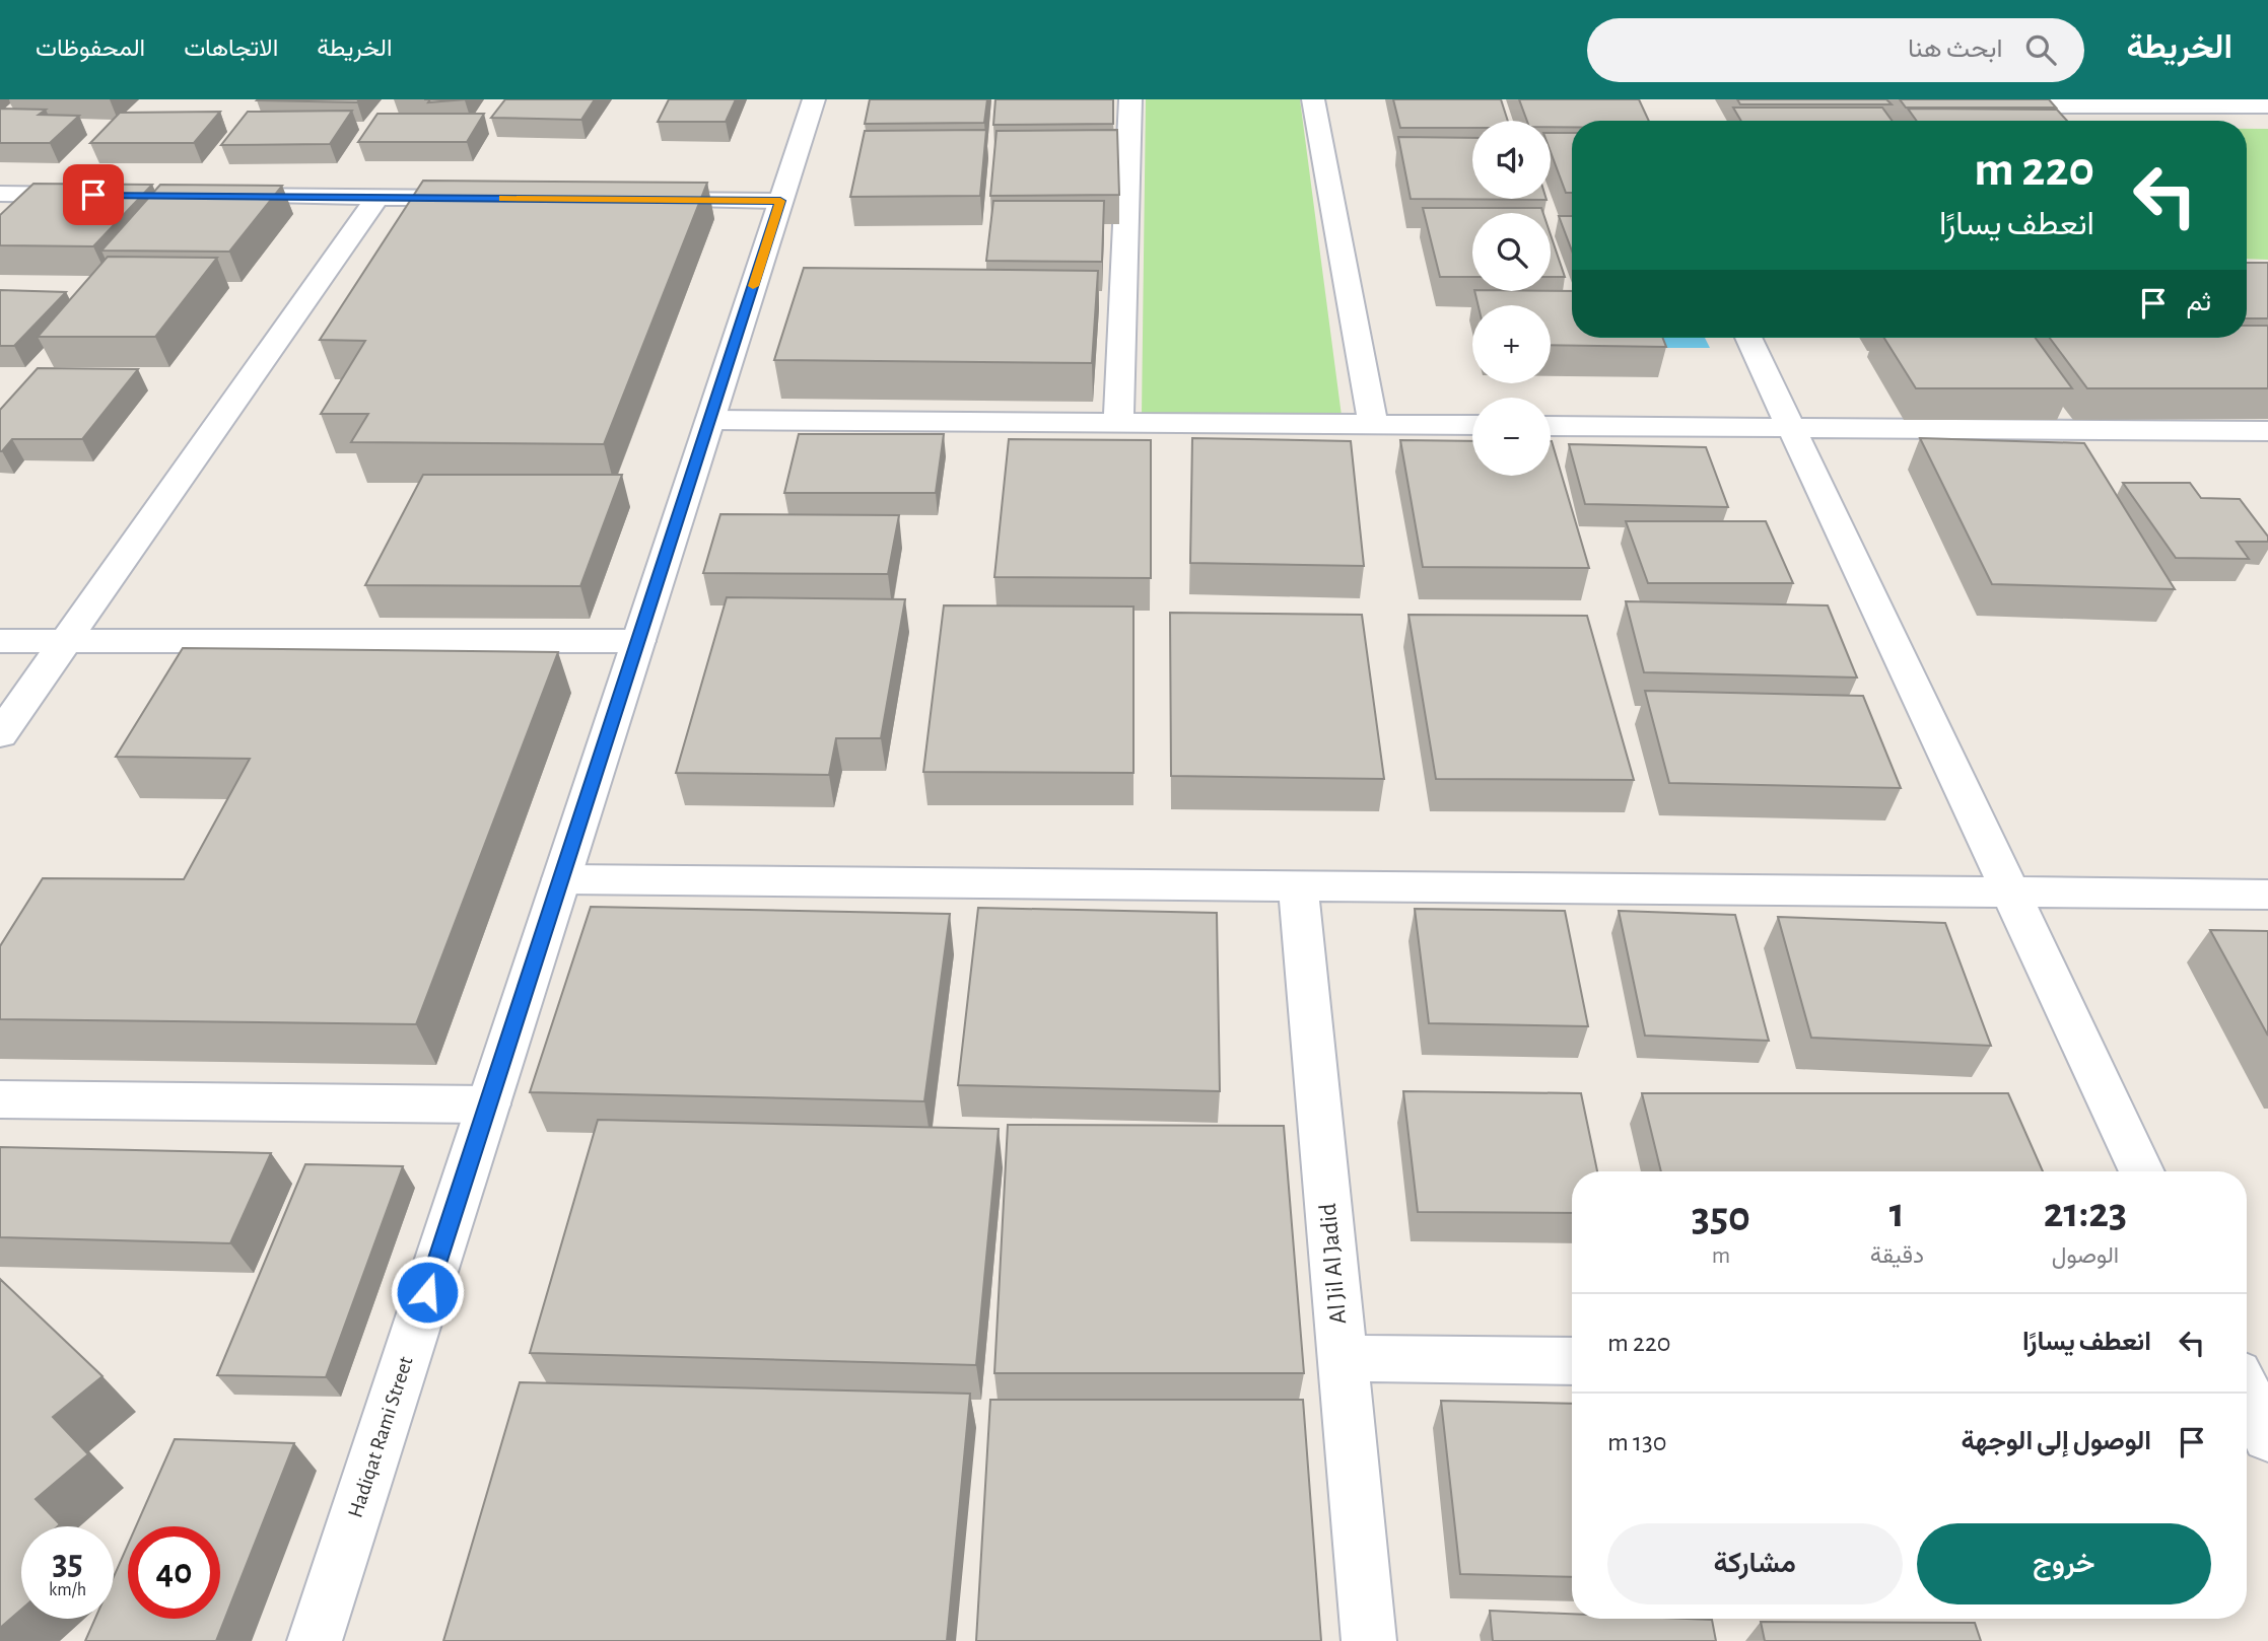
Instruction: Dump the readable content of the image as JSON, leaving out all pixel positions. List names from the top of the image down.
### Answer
{
  "streets": {
    "street": ["Al Jil Al Jadid", "Hadiqat Rami Street"]
  },
  "page": {
    "header": "الخريطة",
    "search": "ابحث هنا",
    "nav": ["الخريطة", "الاتجاهات", "المحفوظات"],
    "map_buttons": ["+", "−"],
    "turn": ["220 m", "انعطف يسارًا"],
    "then": "ثم",
    "eta": [
      "21:23",
      "الوصول",
      "1",
      "دقيقة",
      "350",
      "m"
    ],
    "list": [
      {
        "name": "انعطف يسارًا",
        "value": "220 m"
      },
      {
        "name": "الوصول إلى الوجهة",
        "value": "130 m"
      }
    ],
    "buttons": ["خروج", "مشاركة"],
    "speed": "35 km/h",
    "limit": "40"
  }
}
